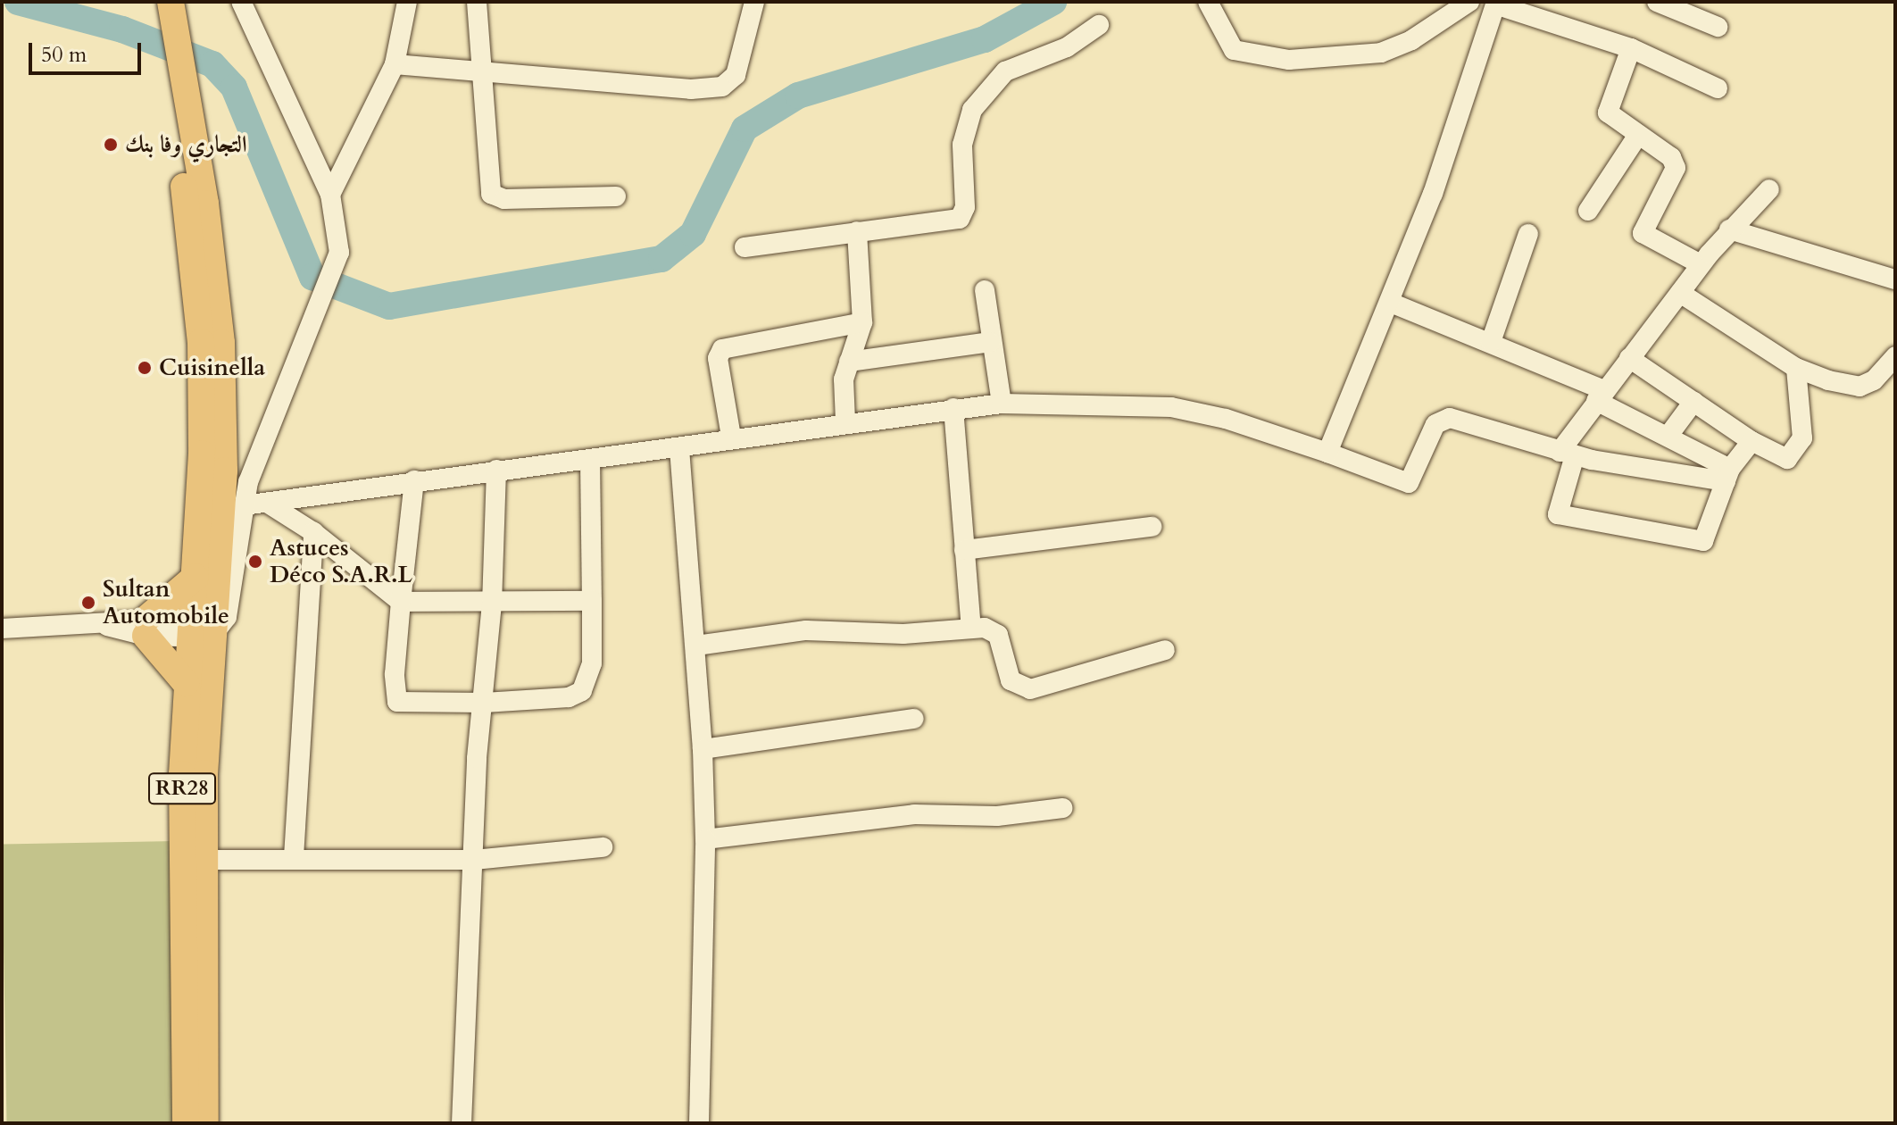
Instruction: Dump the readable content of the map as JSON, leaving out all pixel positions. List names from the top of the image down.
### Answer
{
  "streets": {
    "highway": ["RR28"]
  },
  "places": [
    "التجاري وفا بنك",
    "Cuisinella",
    "Astuces Déco S.A.R.L",
    "Sultan Automobile"
  ],
  "scale_bar": "50 m"
}
